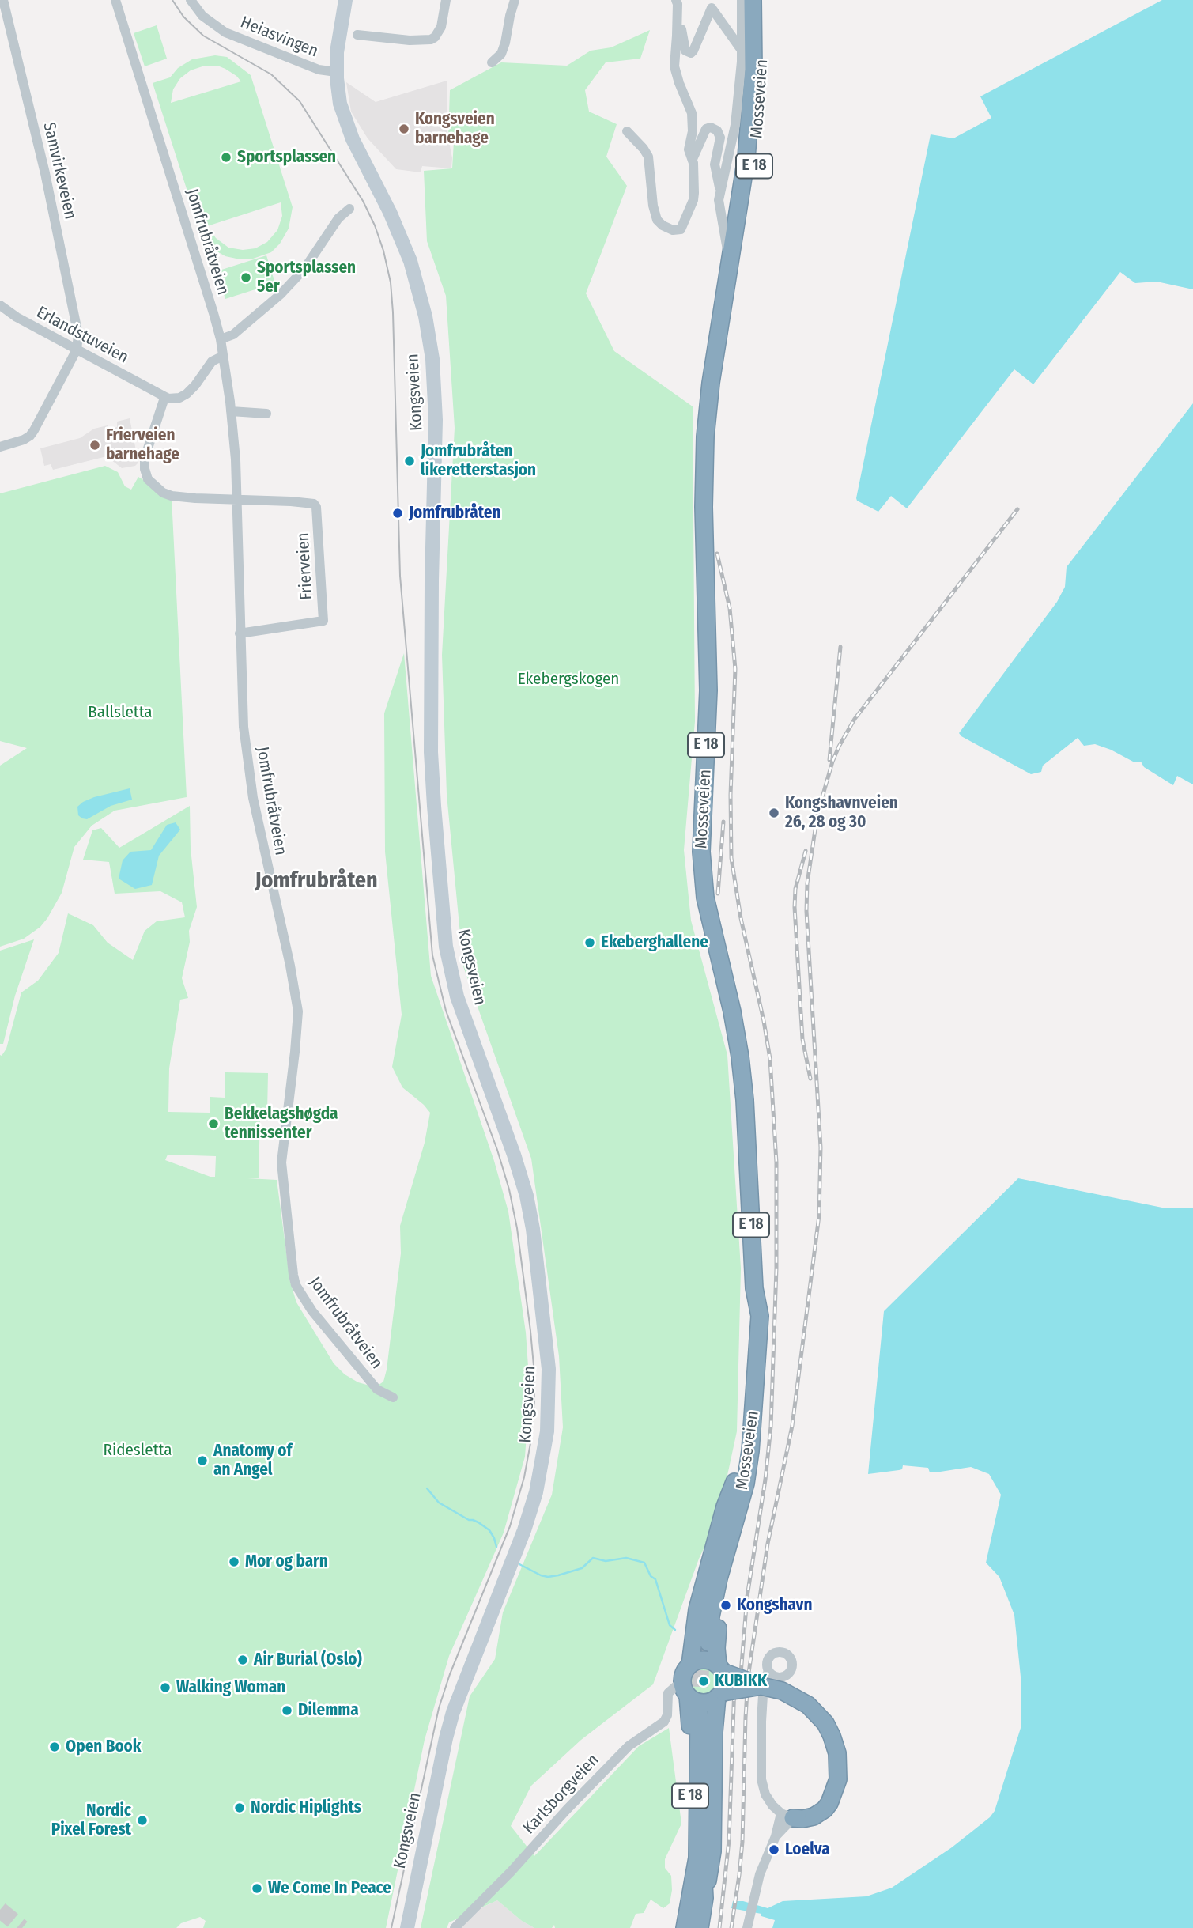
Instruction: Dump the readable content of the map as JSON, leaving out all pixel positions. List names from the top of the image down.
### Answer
{
  "streets": {
    "highway": ["Mosseveien", "E 18"],
    "main road": ["Kongsveien"],
    "street": [
      "Heiasvingen",
      "Samvirkeveien",
      "Jomfrubråtveien",
      "Erlandstuveien",
      "Frierveien",
      "Karlsborgveien"
    ]
  },
  "crossings": [
    ["Heiasvingen", "Kongsveien"],
    ["Mosseveien", "E 18"],
    ["E 18", "Karlsborgveien"],
    ["Samvirkeveien", "Erlandstuveien"],
    ["Jomfrubråtveien", "Frierveien"]
  ],
  "districts": ["Jomfrubråten"],
  "parks": ["Ekebergskogen", "Ballsletta", "Ridesletta"],
  "places": [
    "Kongsveien barnehage",
    "Sportsplassen",
    "Sportsplassen 5er",
    "Frierveien barnehage",
    "Jomfrubråten likeretterstasjon",
    "Jomfrubråten",
    "Kongshavnveien 26, 28 og 30",
    "Ekeberghallene",
    "Bekkelagshøgda tennissenter",
    "Anatomy of an Angel",
    "Mor og barn",
    "Kongshavn",
    "Air Burial (Oslo)",
    "KUBIKK",
    "Walking Woman",
    "Dilemma",
    "Open Book",
    "Nordic Hiplights",
    "Nordic Pixel Forest",
    "Loelva",
    "We Come In Peace"
  ]
}
